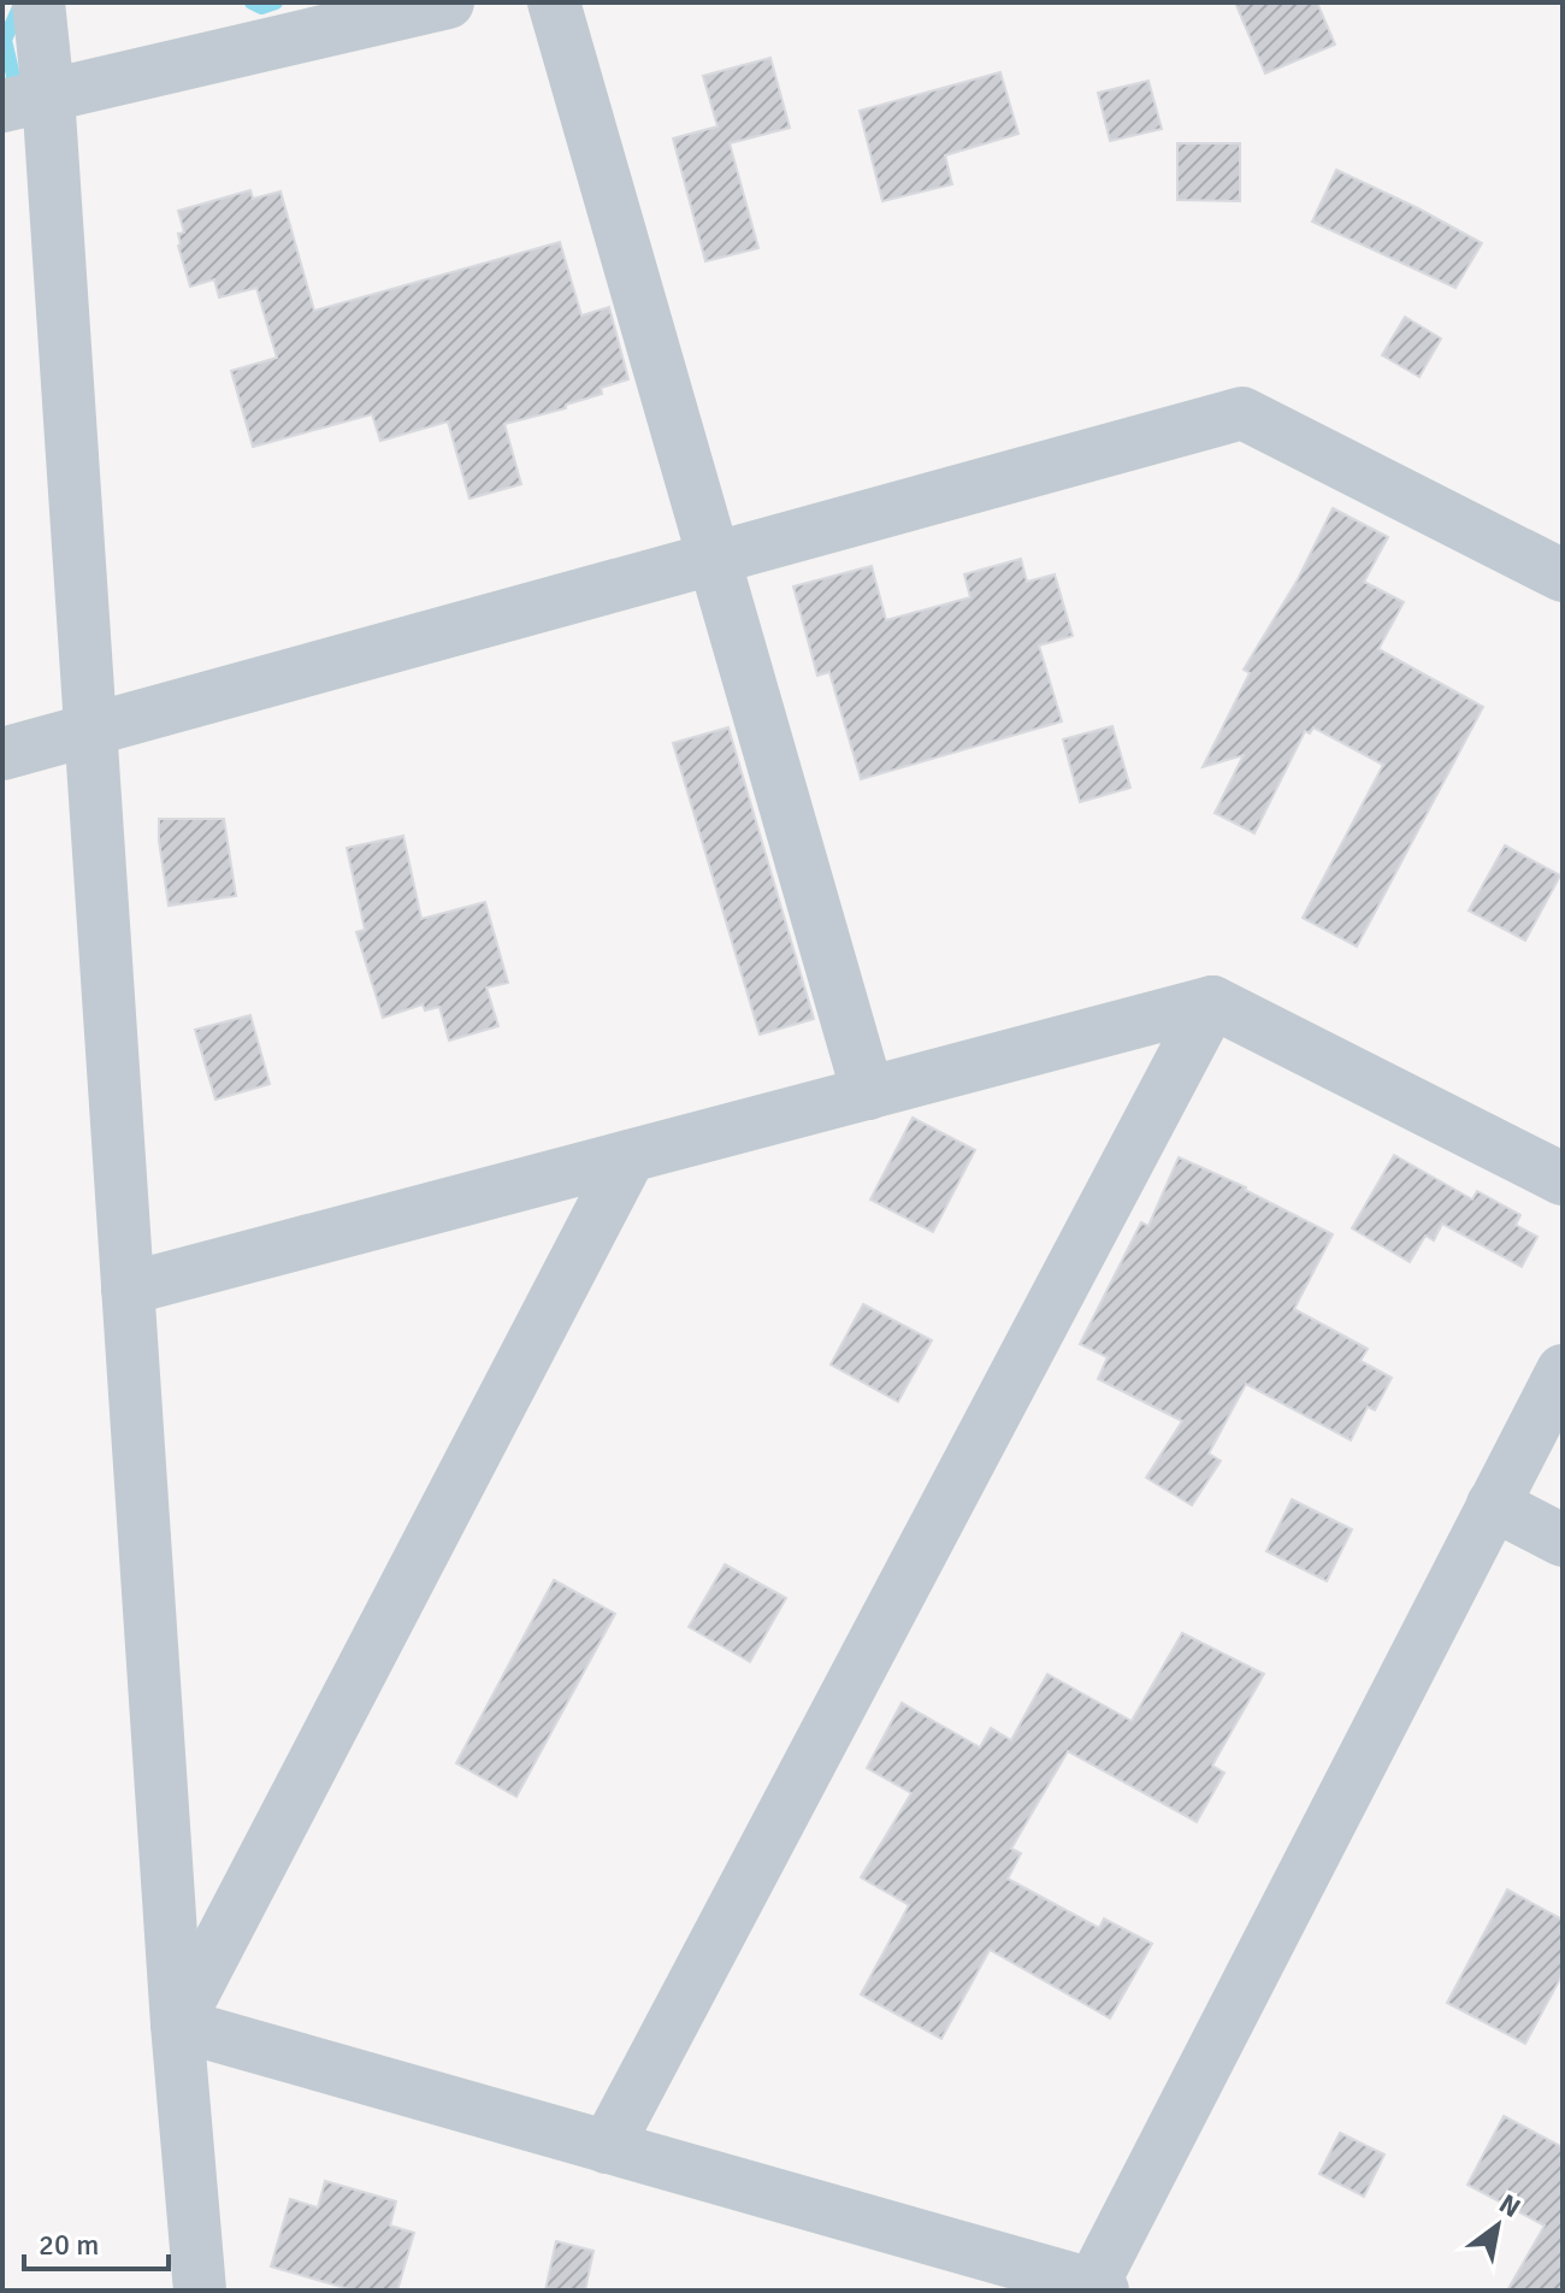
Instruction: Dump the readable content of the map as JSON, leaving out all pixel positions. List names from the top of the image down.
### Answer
{
  "scale_bar": "20 m",
  "north": "top right"
}
